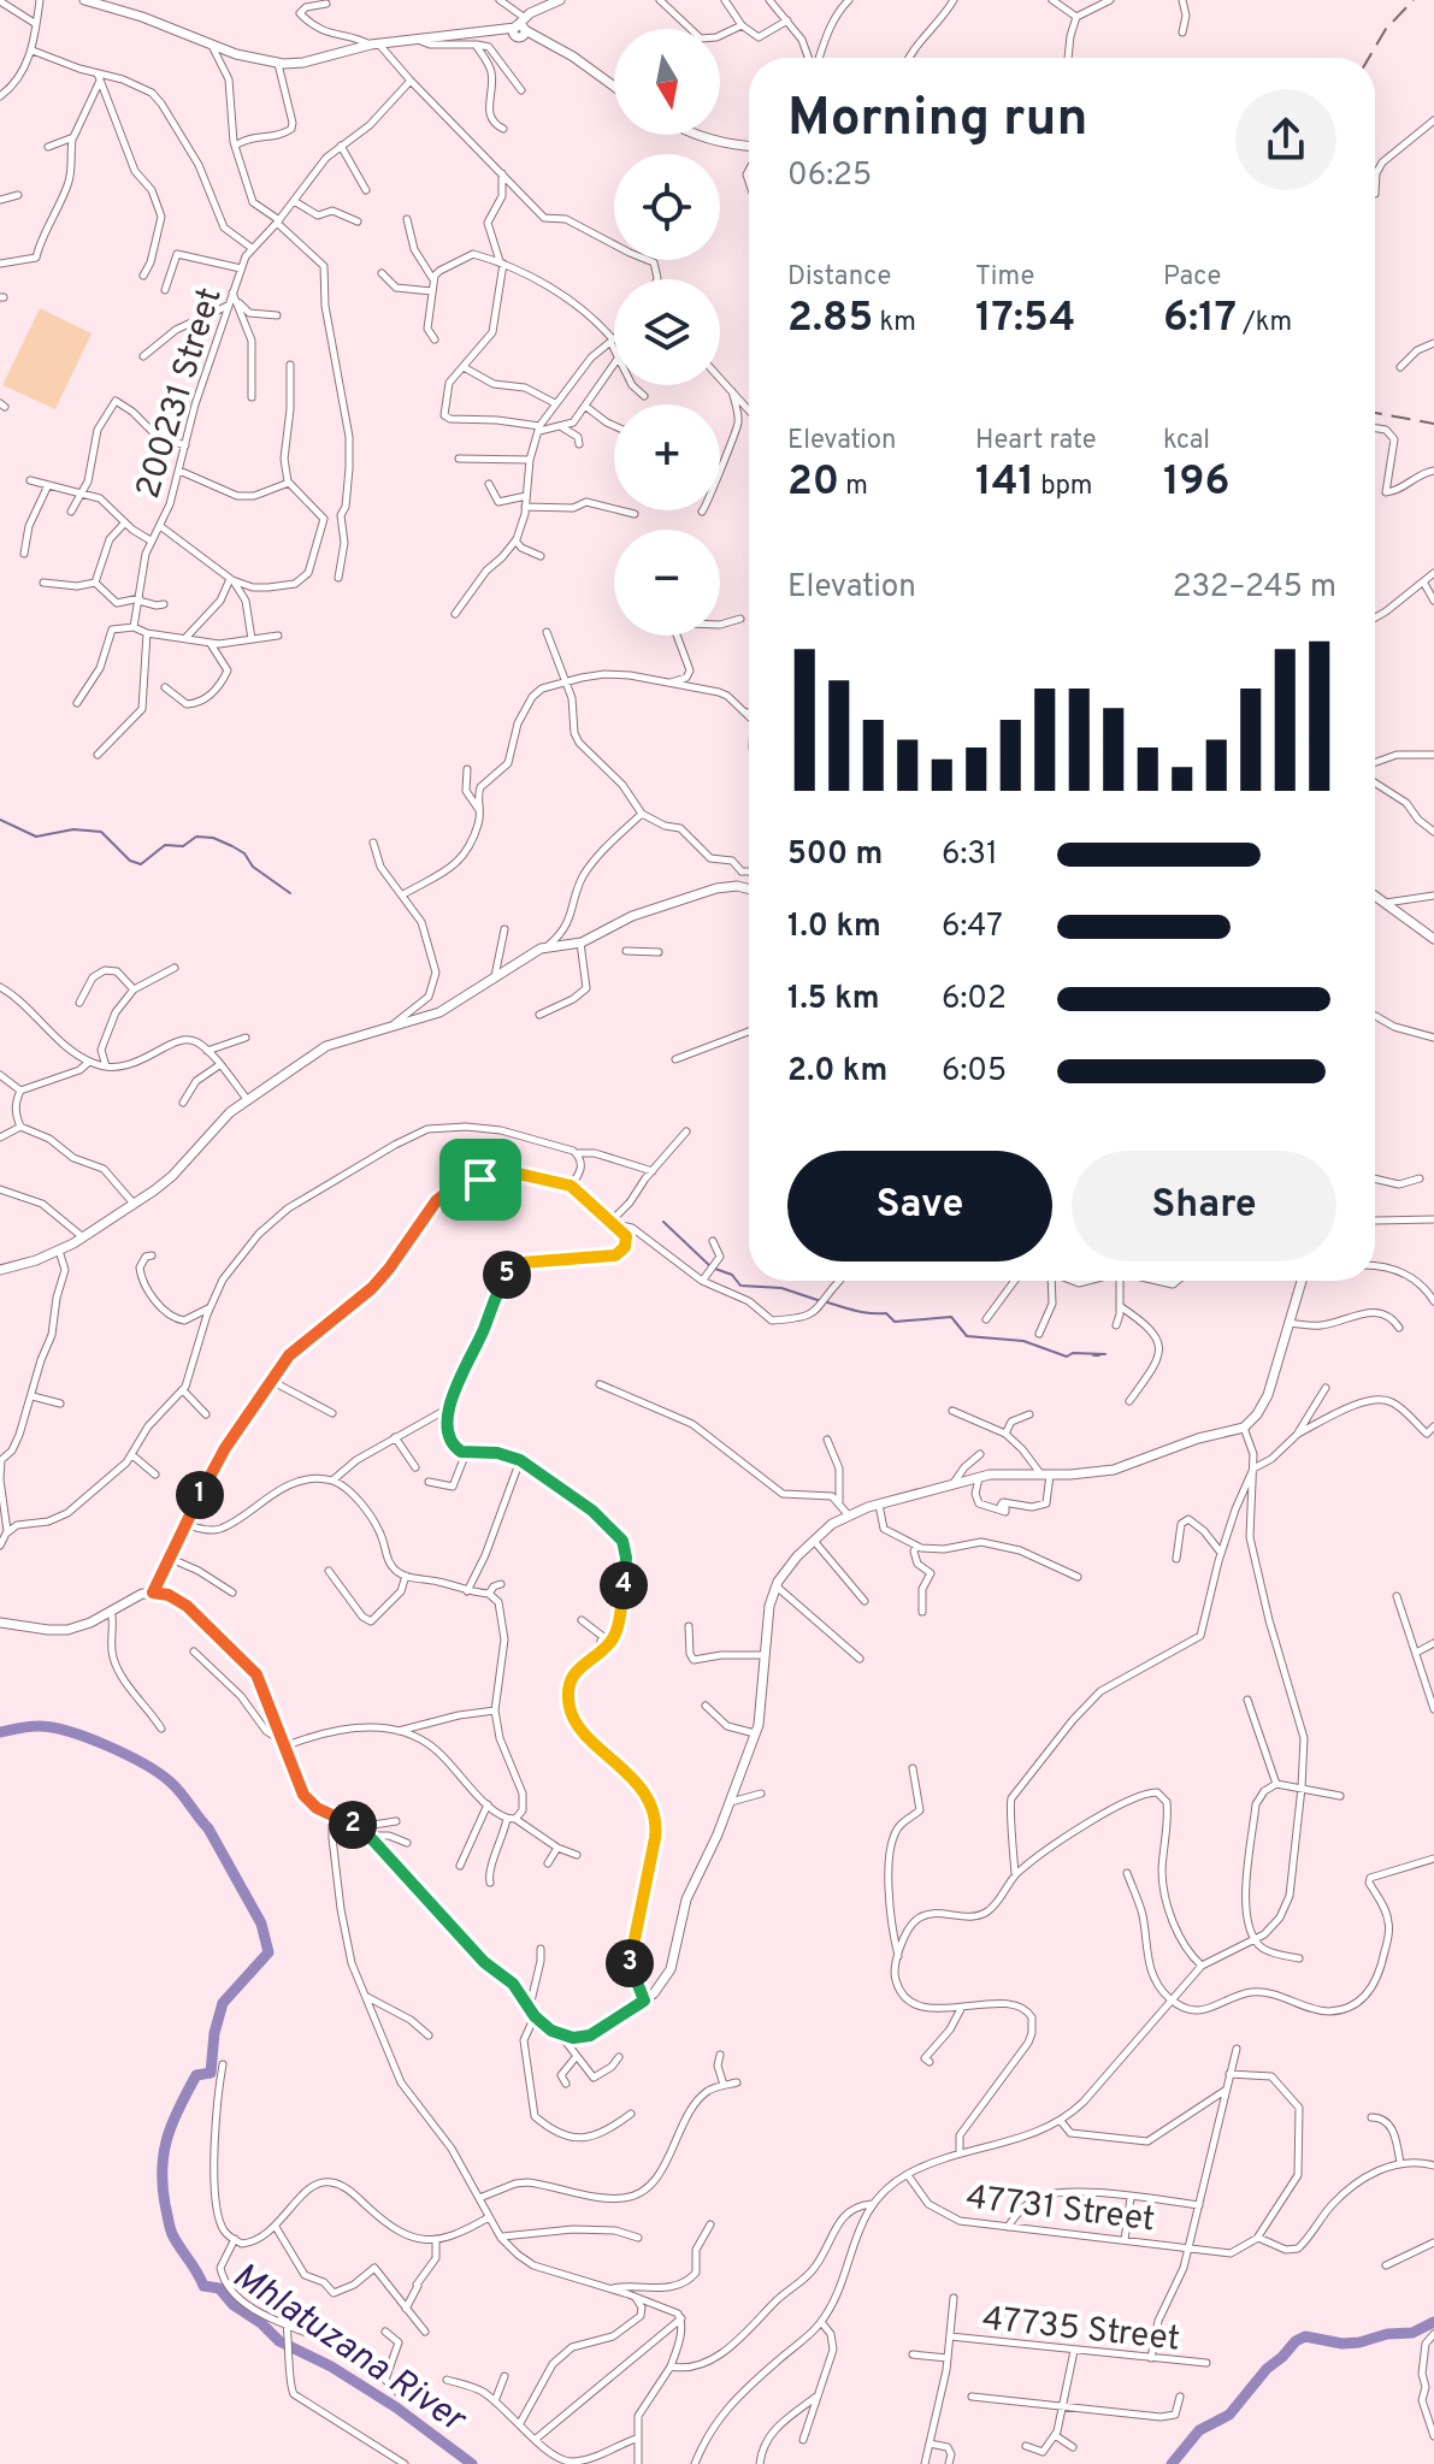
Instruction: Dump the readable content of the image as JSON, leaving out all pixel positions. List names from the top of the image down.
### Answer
{
  "streets": {
    "street": ["200231 Street", "47731 Street", "47735 Street"]
  },
  "water": ["Mhlatuzana River"],
  "north": "bottom",
  "page": {
    "map_buttons": ["+", "−"],
    "heading": ["Morning run", "06:25"],
    "stats": [
      ["Distance", "2.85 km"],
      ["Time", "17:54"],
      ["Pace", "6:17 /km"],
      ["Elevation", "20 m"],
      ["Heart rate", "141 bpm"],
      ["kcal", "196"]
    ],
    "chart": ["Elevation", "232–245 m"],
    "list": [
      {
        "name": "500 m",
        "note": "6:31"
      },
      {
        "name": "1.0 km",
        "note": "6:47"
      },
      {
        "name": "1.5 km",
        "note": "6:02"
      },
      {
        "name": "2.0 km",
        "note": "6:05"
      }
    ],
    "buttons": ["Save", "Share"],
    "pins": [
      "5",
      "1",
      "4",
      "2",
      "3"
    ]
  }
}
